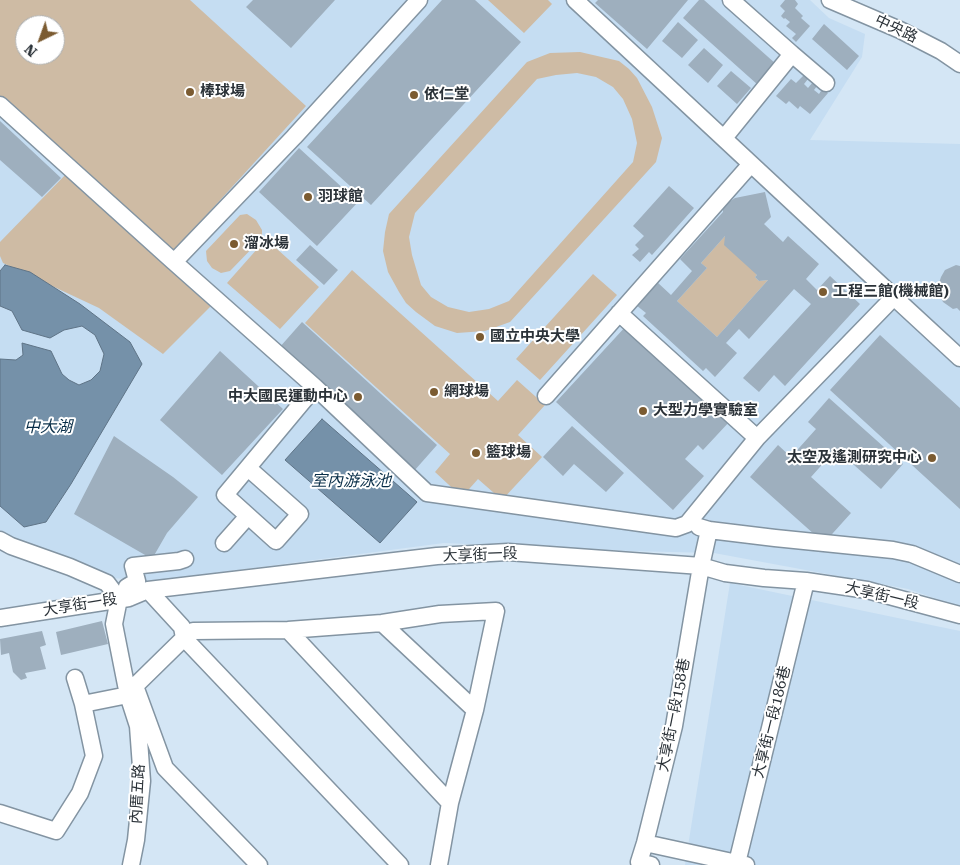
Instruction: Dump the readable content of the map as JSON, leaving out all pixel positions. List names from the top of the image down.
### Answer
{
  "streets": {
    "street": [
      "中央路",
      "大享街一段",
      "大享街一段158巷",
      "大享街一段186巷",
      "內厝五路"
    ]
  },
  "crossings": [
    ["大享街一段", "大享街一段158巷"],
    ["大享街一段", "大享街一段186巷"],
    ["大享街一段", "內厝五路"]
  ],
  "water": ["中大湖", "室內游泳池"],
  "places": [
    "棒球場",
    "依仁堂",
    "羽球館",
    "溜冰場",
    "工程三館(機械館)",
    "國立中央大學",
    "網球場",
    "中大國民運動中心",
    "大型力學實驗室",
    "籃球場",
    "太空及遙測研究中心"
  ],
  "north": "bottom left"
}
